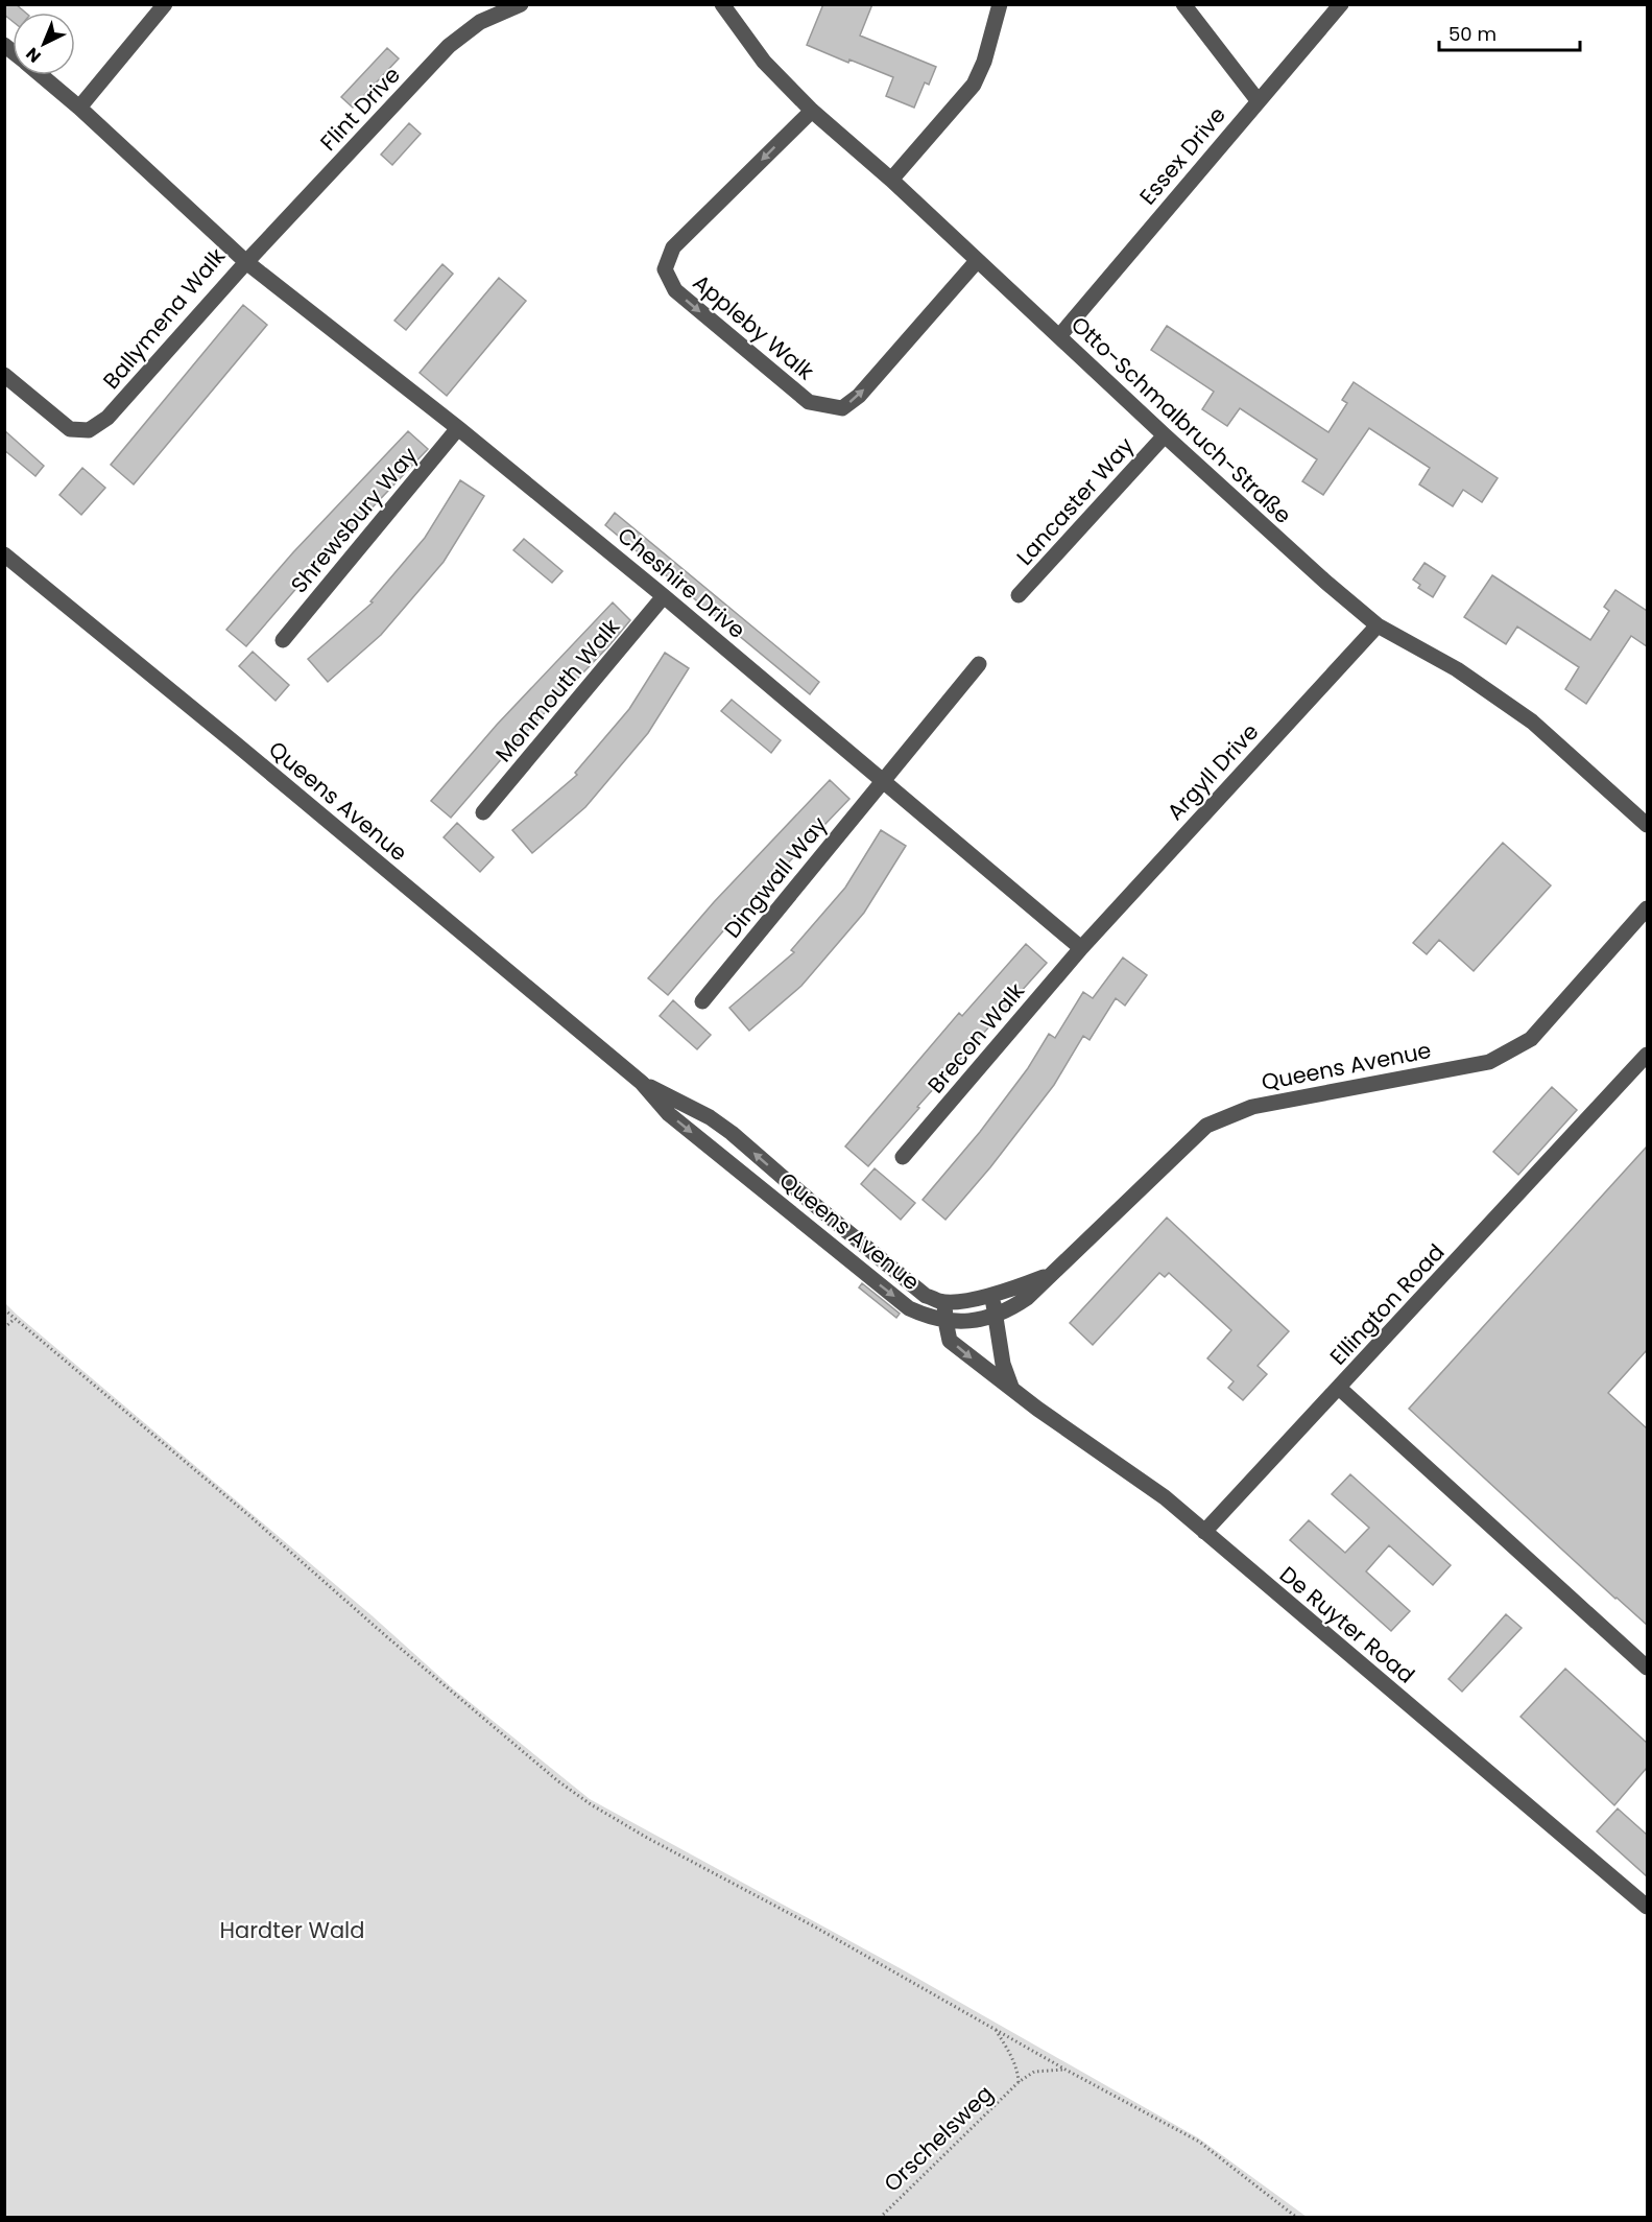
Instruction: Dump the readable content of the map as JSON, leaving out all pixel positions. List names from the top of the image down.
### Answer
{
  "streets": {
    "lane": [
      "Flint Drive",
      "Essex Drive",
      "Ballymena Walk",
      "Appleby Walk",
      "Otto-Schmalbruch-Straße",
      "Lancaster Way",
      "Shrewsbury Way",
      "Cheshire Drive",
      "Monmouth Walk",
      "Argyll Drive",
      "Queens Avenue",
      "Dingwall Way",
      "Brecon Walk",
      "Ellington Road",
      "De Ruyter Road"
    ],
    "path": ["Orschelsweg"]
  },
  "crossings": [
    ["Flint Drive", "Ballymena Walk"],
    ["Flint Drive", "Cheshire Drive"],
    ["Essex Drive", "Otto-Schmalbruch-Straße"],
    ["Ballymena Walk", "Cheshire Drive"],
    ["Appleby Walk", "Otto-Schmalbruch-Straße"],
    ["Otto-Schmalbruch-Straße", "Lancaster Way"],
    ["Otto-Schmalbruch-Straße", "Argyll Drive"],
    ["Shrewsbury Way", "Cheshire Drive"],
    ["Cheshire Drive", "Monmouth Walk"],
    ["Cheshire Drive", "Argyll Drive"],
    ["Cheshire Drive", "Dingwall Way"],
    ["Cheshire Drive", "Brecon Walk"],
    ["Argyll Drive", "Brecon Walk"],
    ["Queens Avenue", "De Ruyter Road"]
  ],
  "parks": ["Hardter Wald"],
  "scale_bar": "50 m",
  "north": "bottom left"
}
